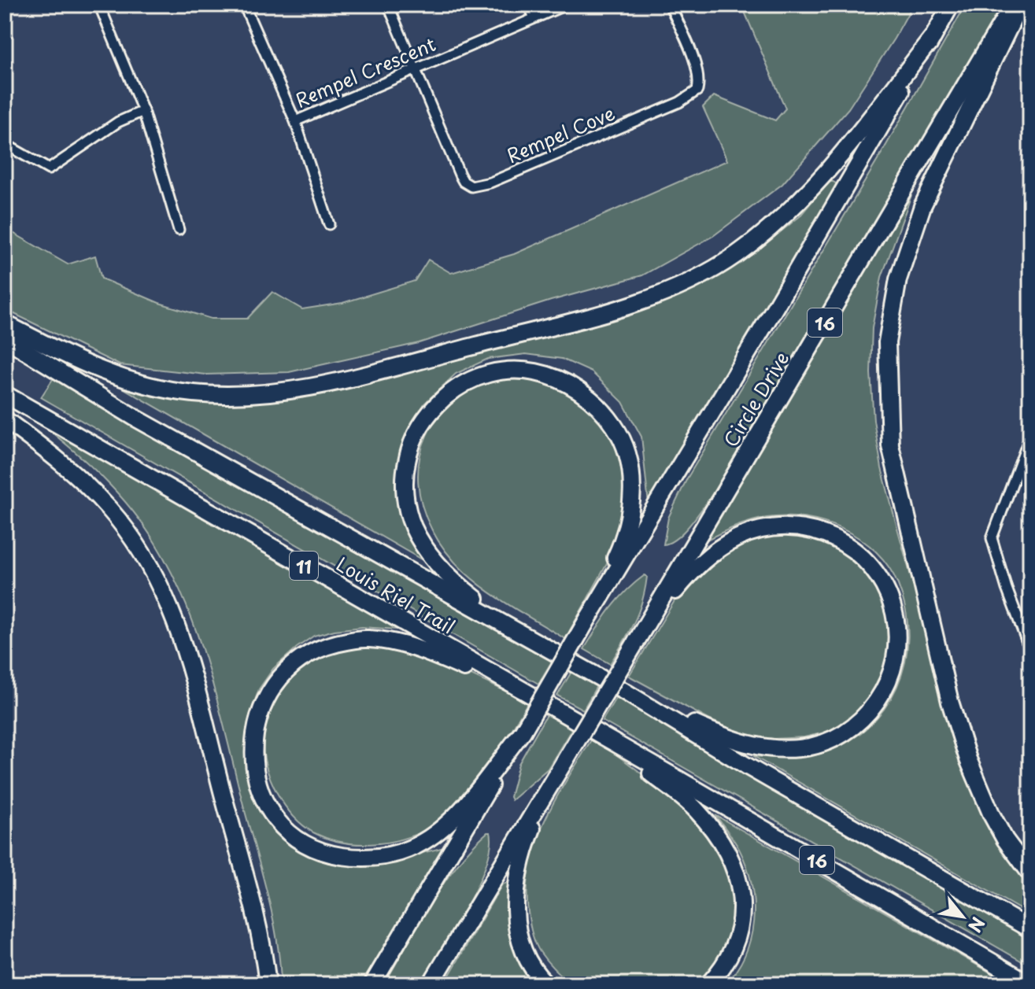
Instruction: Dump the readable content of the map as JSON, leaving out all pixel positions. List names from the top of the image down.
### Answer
{
  "streets": {
    "highway": [
      "16",
      "Circle Drive",
      "11",
      "Louis Riel Trail"
    ],
    "street": ["Rempel Crescent", "Rempel Cove"]
  },
  "crossings": [
    ["Rempel Crescent", "Rempel Cove"],
    ["16", "Circle Drive"],
    ["16", "Louis Riel Trail"]
  ],
  "north": "bottom right"
}
